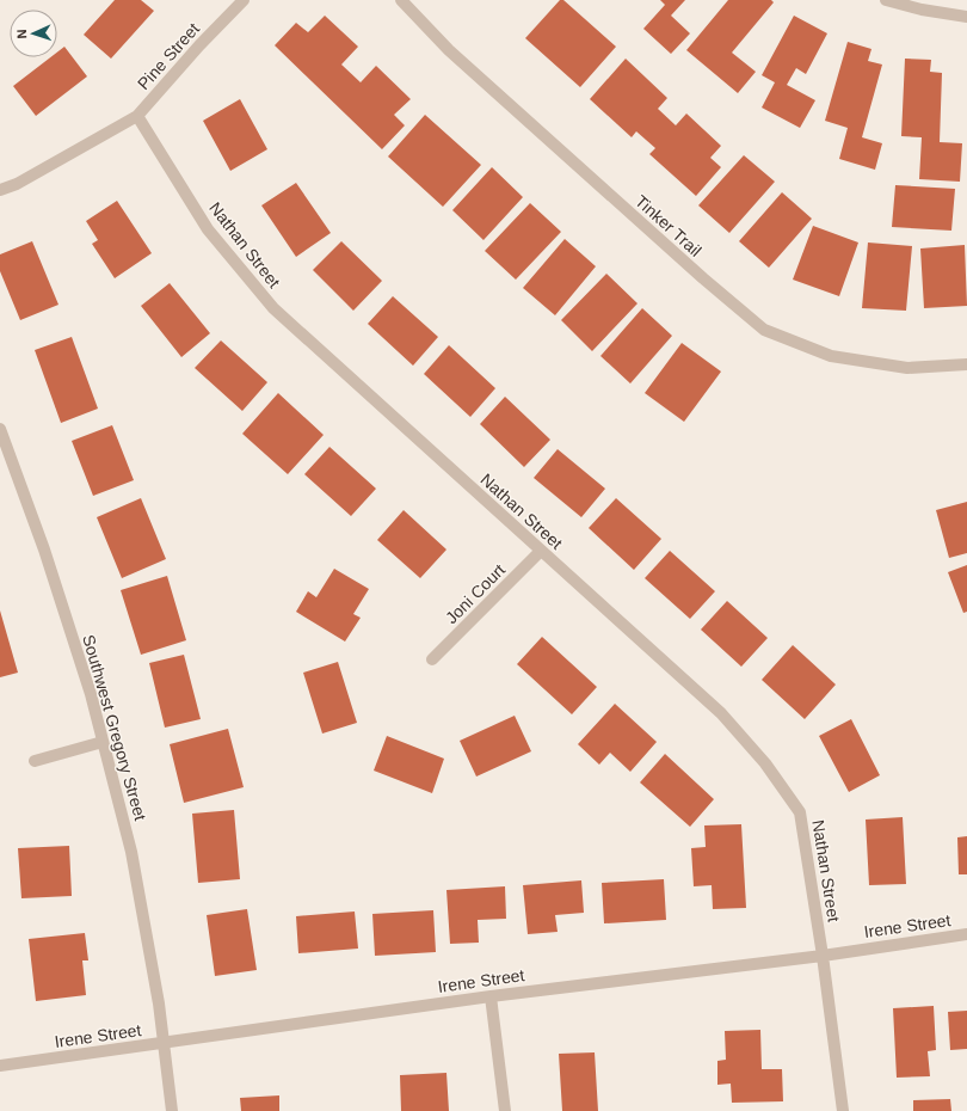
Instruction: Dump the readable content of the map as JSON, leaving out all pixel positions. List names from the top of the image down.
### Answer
{
  "streets": {
    "street": [
      "Pine Street",
      "Tinker Trail",
      "Nathan Street",
      "Joni Court",
      "Southwest Gregory Street",
      "Irene Street"
    ]
  },
  "crossings": [
    ["Pine Street", "Nathan Street"],
    ["Nathan Street", "Joni Court"],
    ["Nathan Street", "Irene Street"],
    ["Southwest Gregory Street", "Irene Street"]
  ],
  "north": "left"
}
